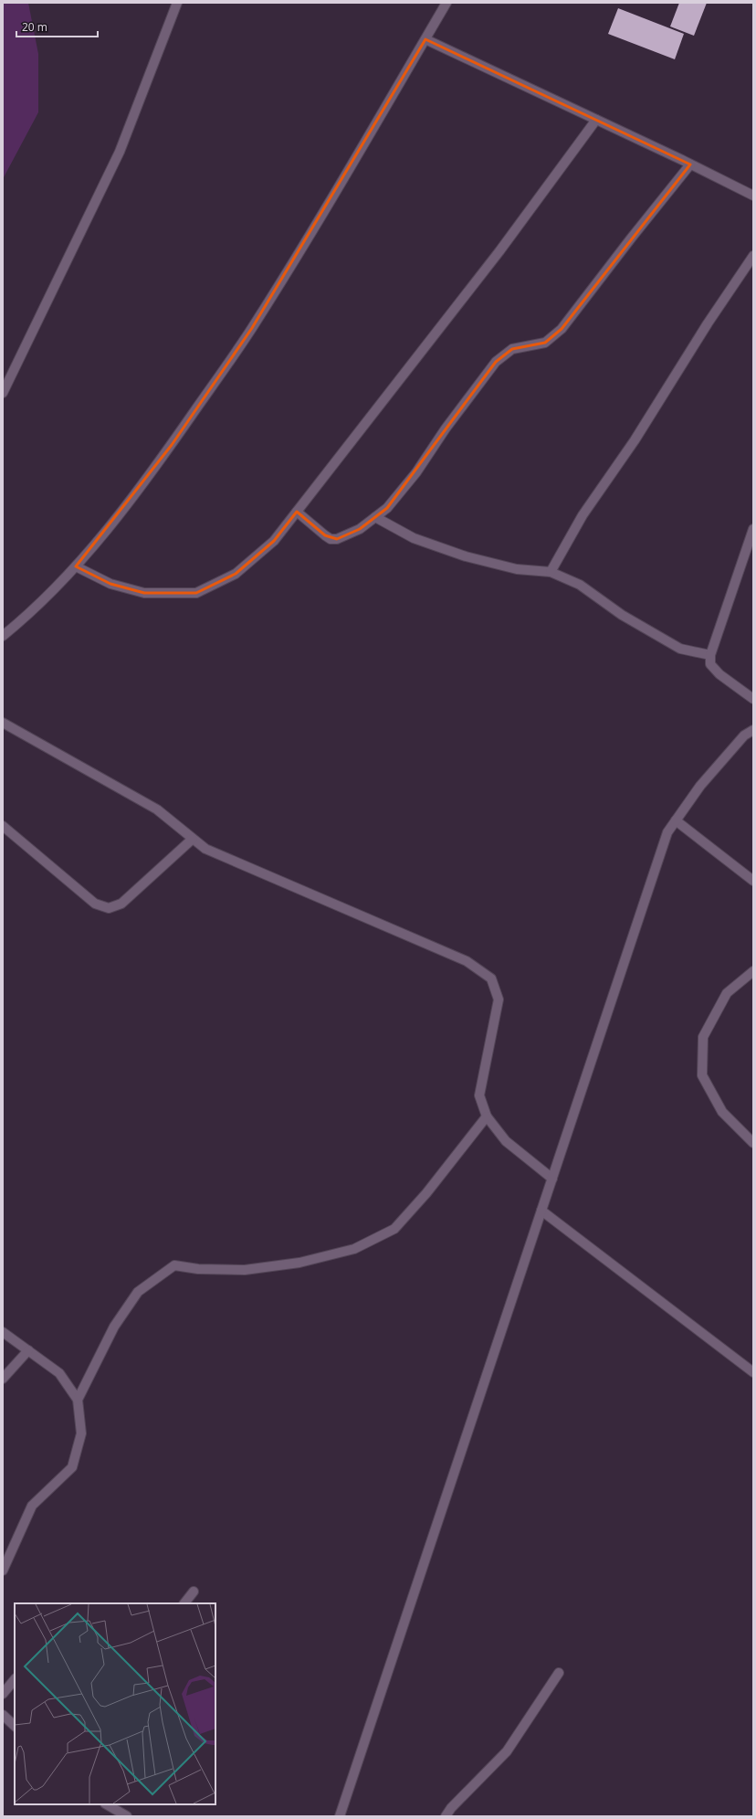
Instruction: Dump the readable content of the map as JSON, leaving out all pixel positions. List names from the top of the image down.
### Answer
{
  "scale_bar": "20 m"
}
